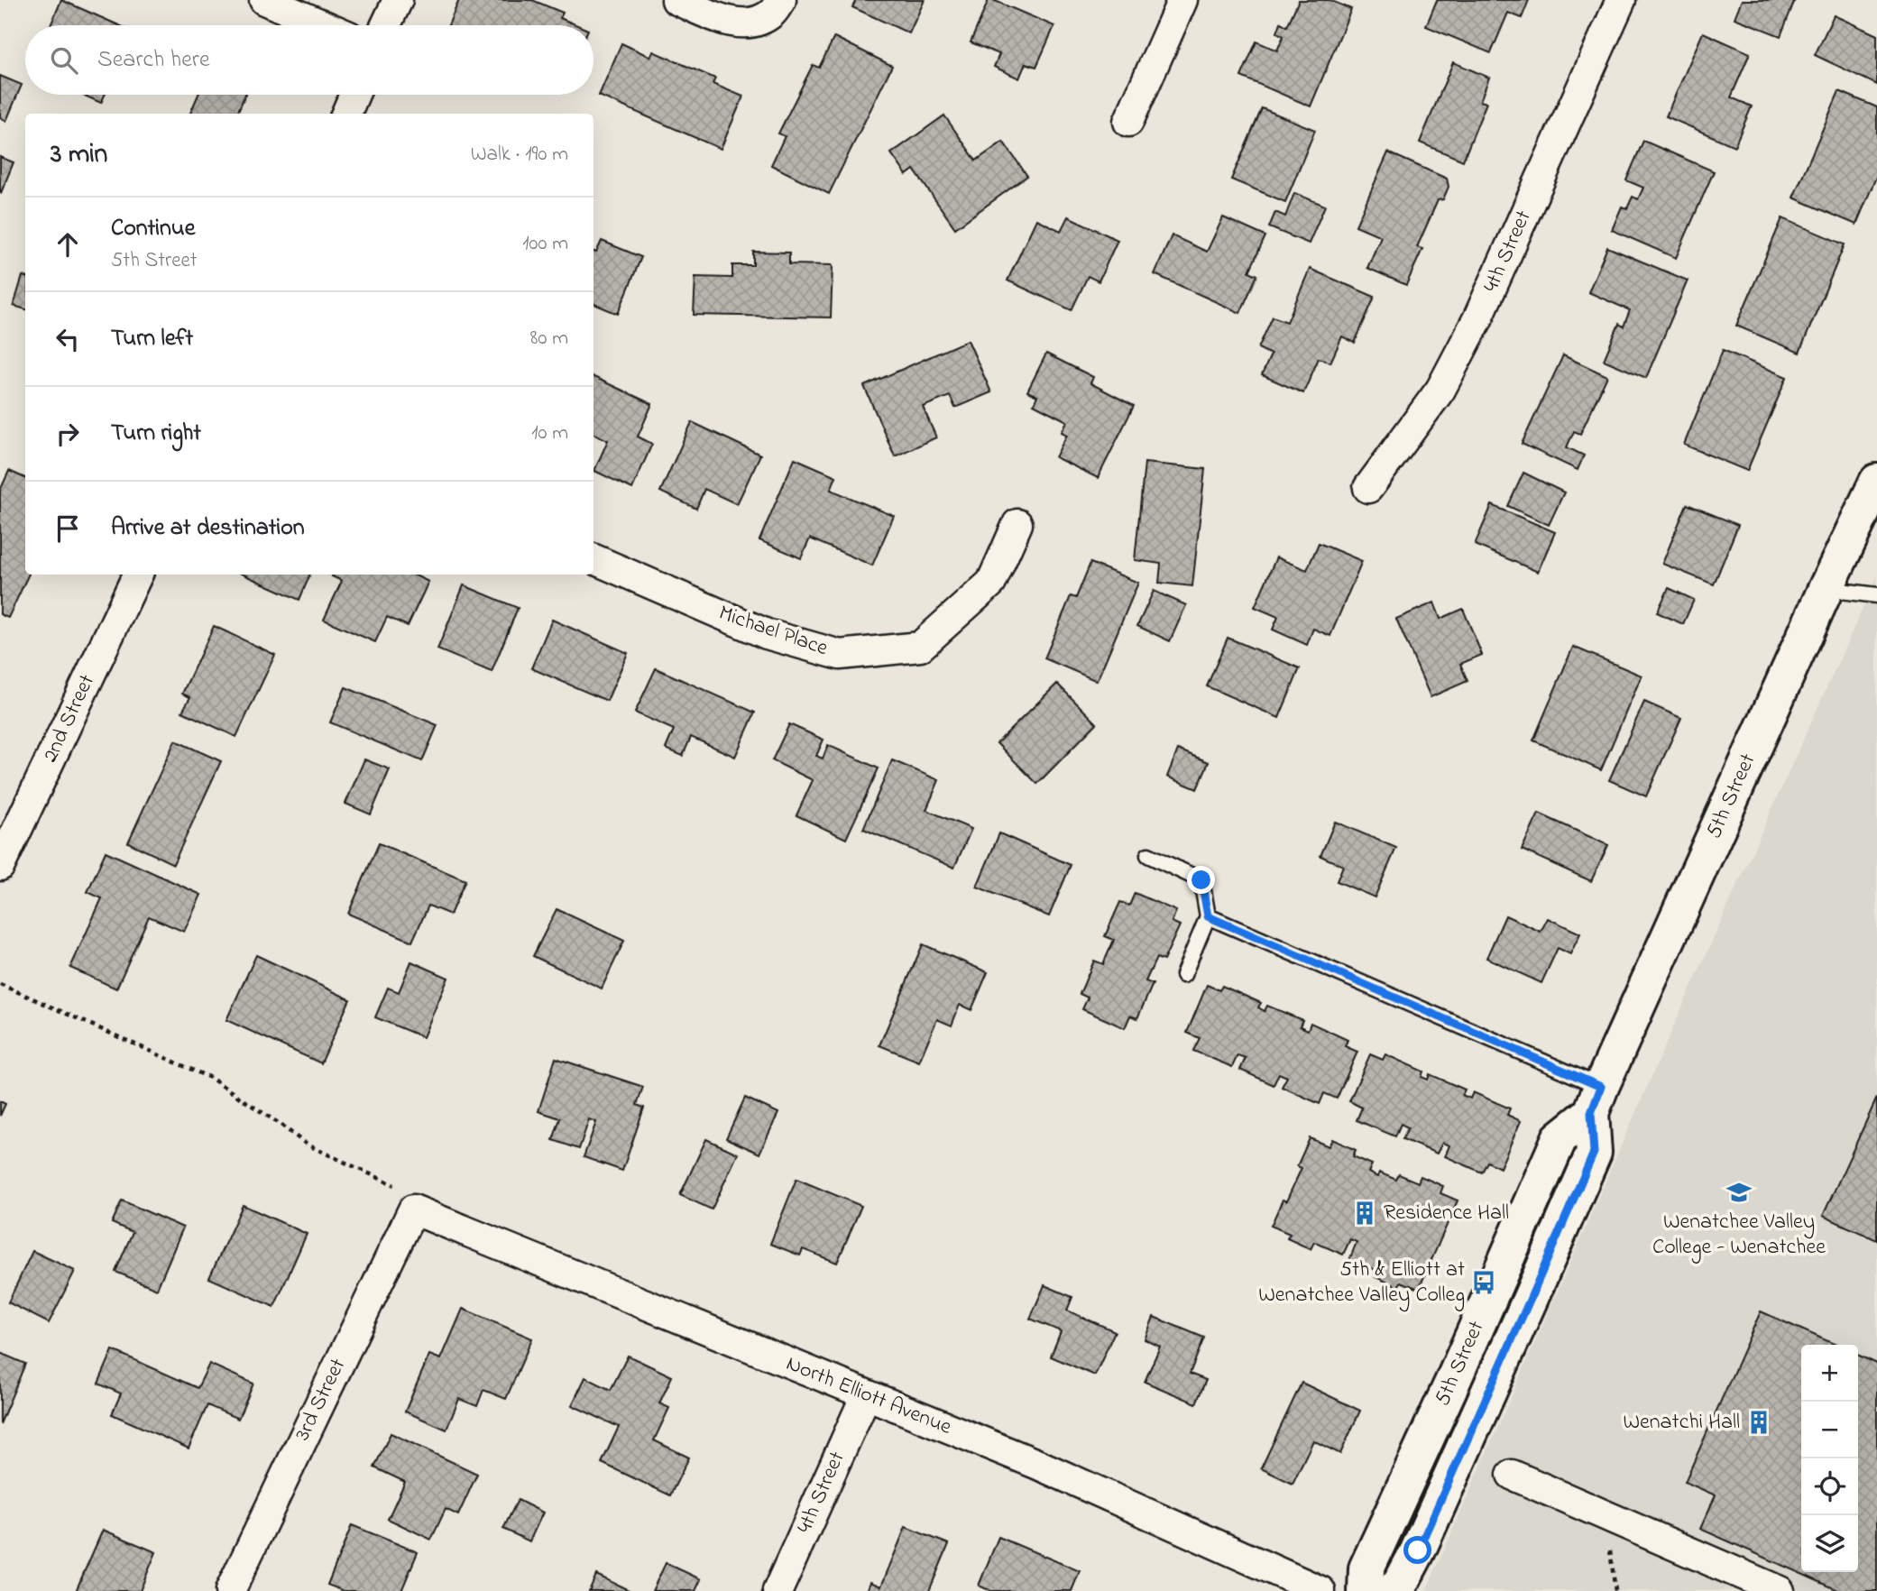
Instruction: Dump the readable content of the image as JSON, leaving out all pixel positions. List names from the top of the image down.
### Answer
{
  "streets": {
    "main road": ["5th Street"],
    "street": [
      "4th Street",
      "Michael Place",
      "2nd Street",
      "North Elliott Avenue",
      "3rd Street"
    ]
  },
  "crossings": [
    ["4th Street", "North Elliott Avenue"],
    ["North Elliott Avenue", "3rd Street"]
  ],
  "places": {
    "school or university": ["Wenatchee Valley College - Wenatchee"],
    "building": ["Residence Hall", "Wenatchi Hall"],
    "bus stop": ["5th & Elliott at Wenatchee Valley Colleg"]
  },
  "page": {
    "search": "Search here",
    "heading": ["3 min", "Walk · 190 m"],
    "list": [
      ["Continue", "5th Street", "100 m"],
      ["Turn left", "80 m"],
      ["Turn right", "10 m"],
      "Arrive at destination"
    ],
    "map_buttons": ["+", "−"]
  }
}
